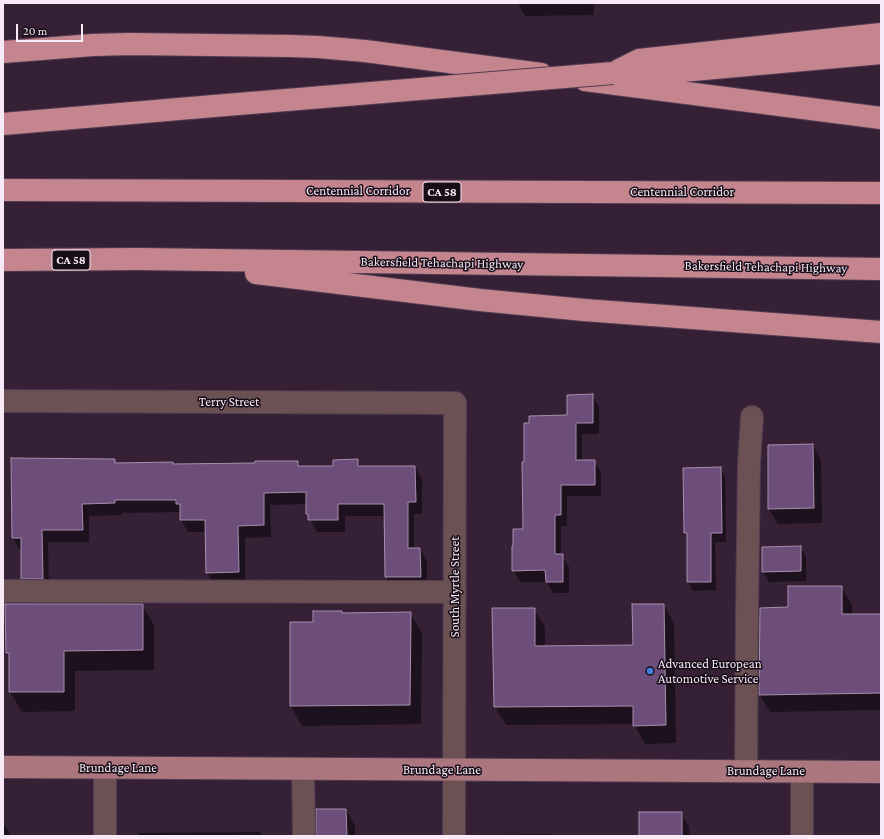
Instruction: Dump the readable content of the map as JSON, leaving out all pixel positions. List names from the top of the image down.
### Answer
{
  "streets": {
    "highway": ["Centennial Corridor", "CA 58", "Bakersfield Tehachapi Highway"],
    "main road": ["Brundage Lane"],
    "street": ["Terry Street", "South Myrtle Street"]
  },
  "crossings": [
    ["Terry Street", "South Myrtle Street"],
    ["South Myrtle Street", "Brundage Lane"]
  ],
  "places": ["Advanced European Automotive Service"],
  "scale_bar": "20 m"
}
